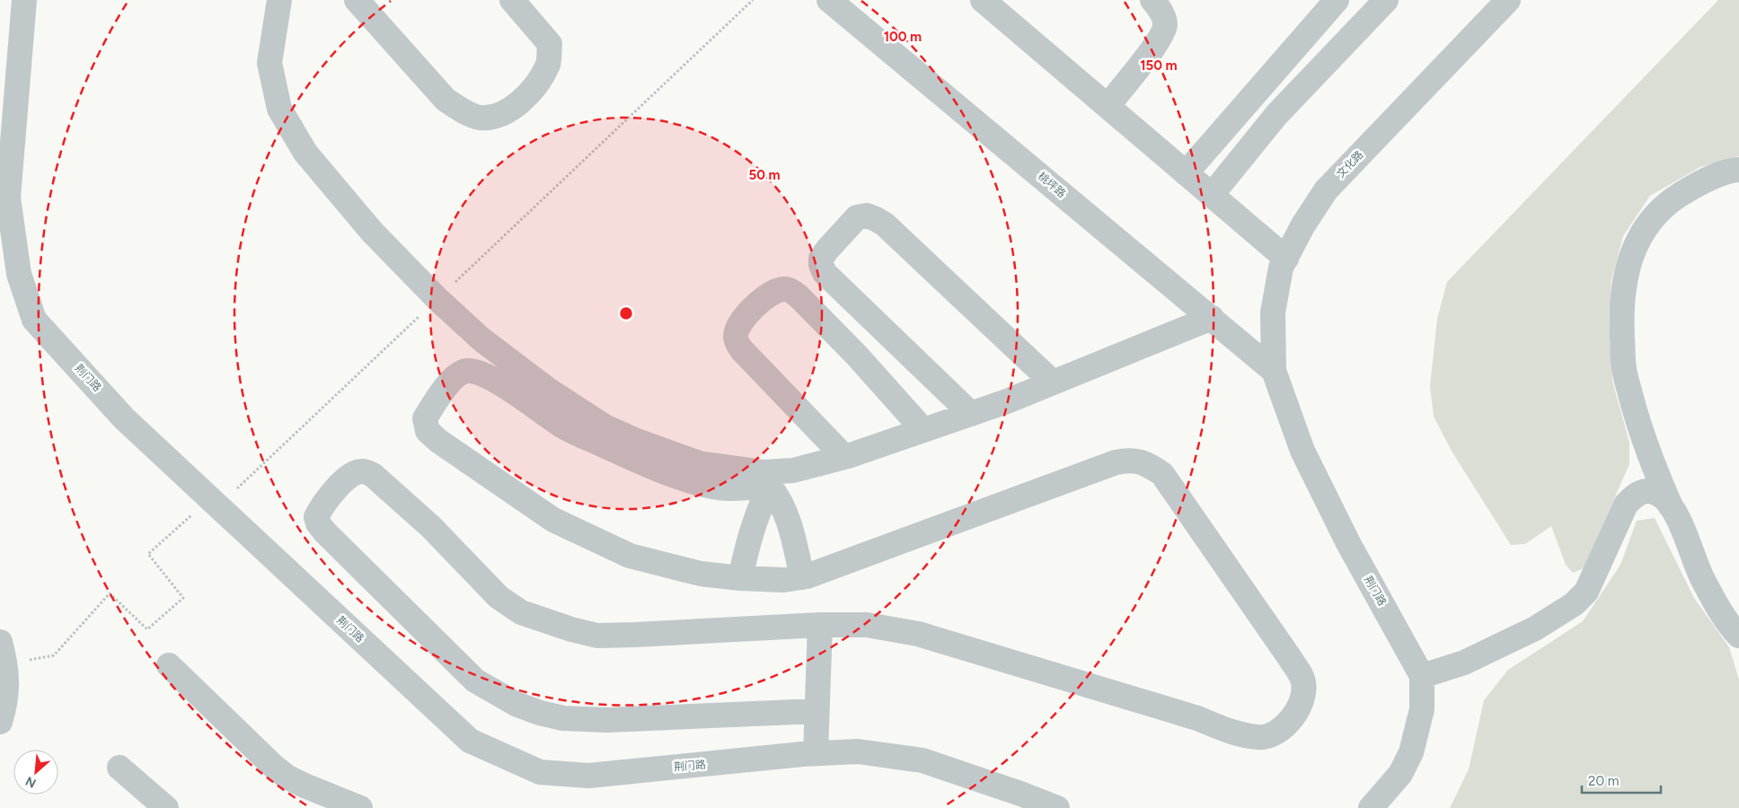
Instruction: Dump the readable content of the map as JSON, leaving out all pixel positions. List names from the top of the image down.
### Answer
{
  "streets": {
    "street": ["文化路", "桃坪路", "荆门路"]
  },
  "crossings": [
    ["文化路", "桃坪路"],
    ["文化路", "荆门路"],
    ["桃坪路", "荆门路"]
  ],
  "scale_bar": "20 m",
  "north": "bottom left",
  "rings": ["100 m", "150 m", "50 m"]
}
